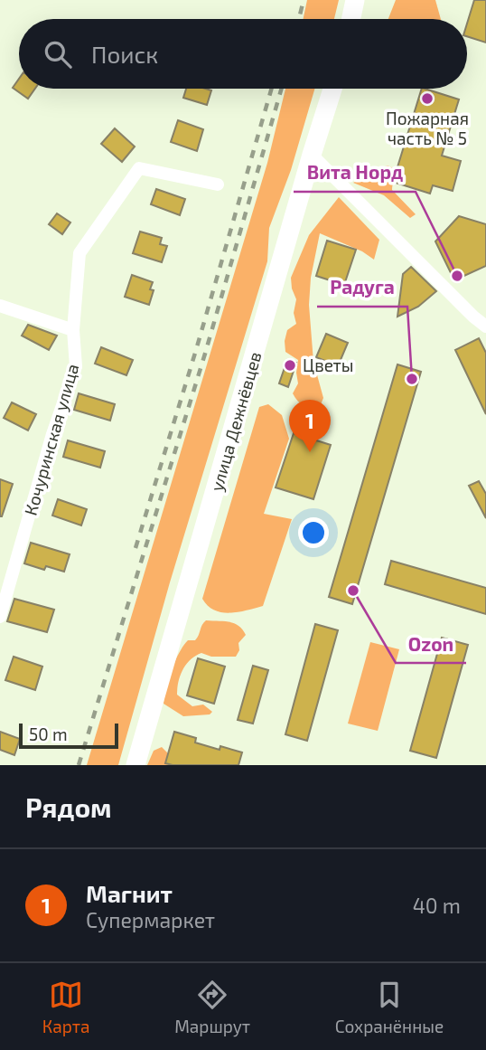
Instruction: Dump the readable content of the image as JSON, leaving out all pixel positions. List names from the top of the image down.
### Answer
{
  "streets": {
    "main road": ["улица Дежнёвцев"],
    "street": ["Кочуринская улица"]
  },
  "places": [
    "Пожарная часть № 5",
    "Вита Норд",
    "Цветы",
    "Радуга",
    "Ozon"
  ],
  "scale_bar": "50 m",
  "page": {
    "search": "Поиск",
    "pins": "1",
    "scale": "50 m",
    "heading": "Рядом",
    "list": [
      {
        "mark": "1",
        "name": "Магнит",
        "note": "Супермаркет",
        "value": "40 m"
      }
    ],
    "nav": ["Карта", "Маршрут", "Сохранённые"]
  }
}
